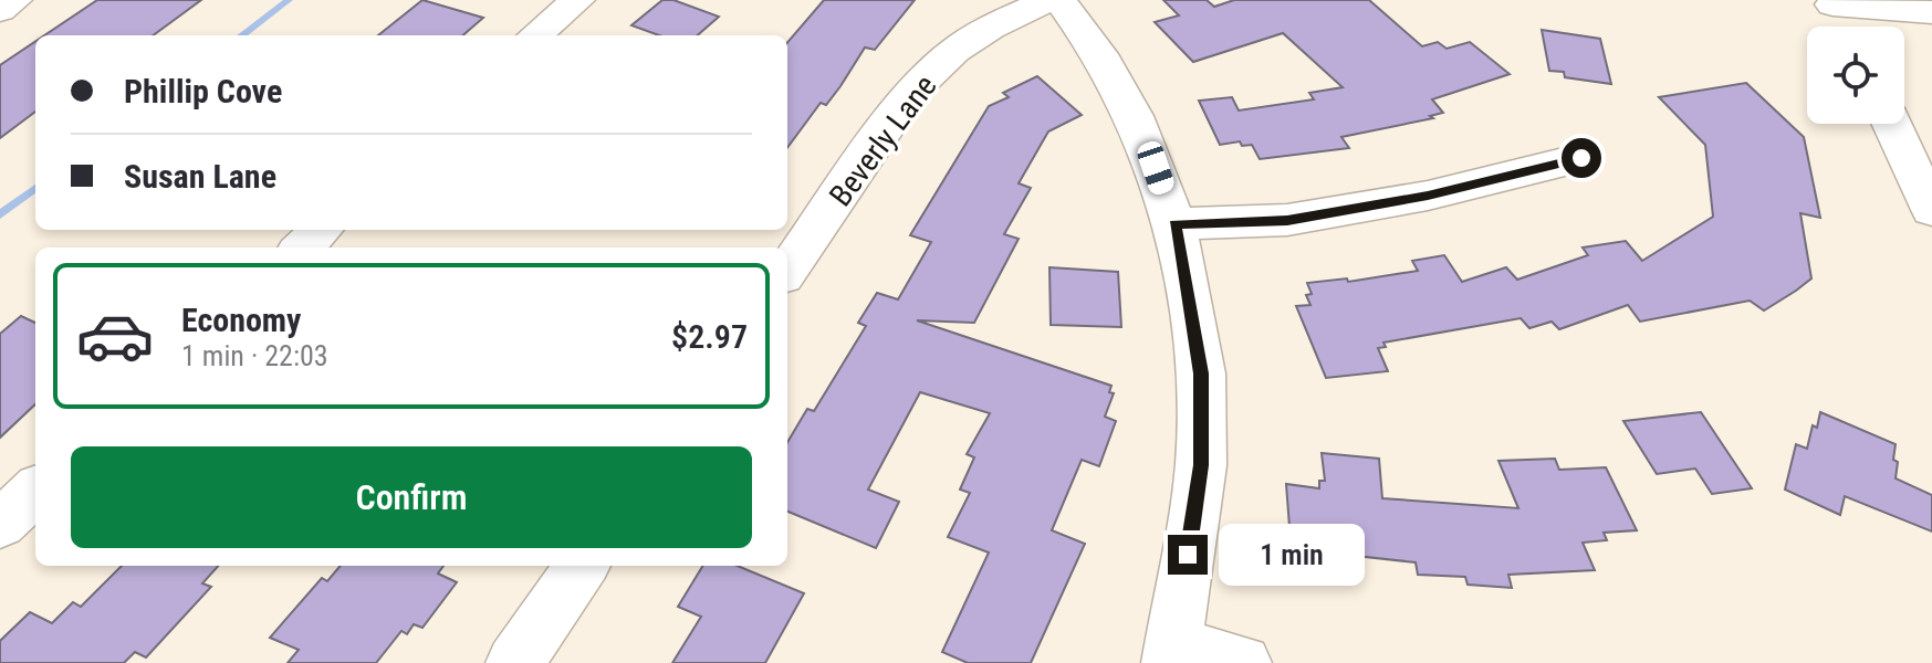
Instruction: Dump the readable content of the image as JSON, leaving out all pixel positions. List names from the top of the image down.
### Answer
{
  "streets": {
    "street": ["Beverly Lane"]
  },
  "page": {
    "banner": ["Phillip Cove", "Susan Lane"],
    "list": [
      {
        "name": "Economy",
        "note": "1 min · 22:03",
        "value": "$2.97"
      }
    ],
    "buttons": "Confirm",
    "bubble": "1 min"
  }
}
